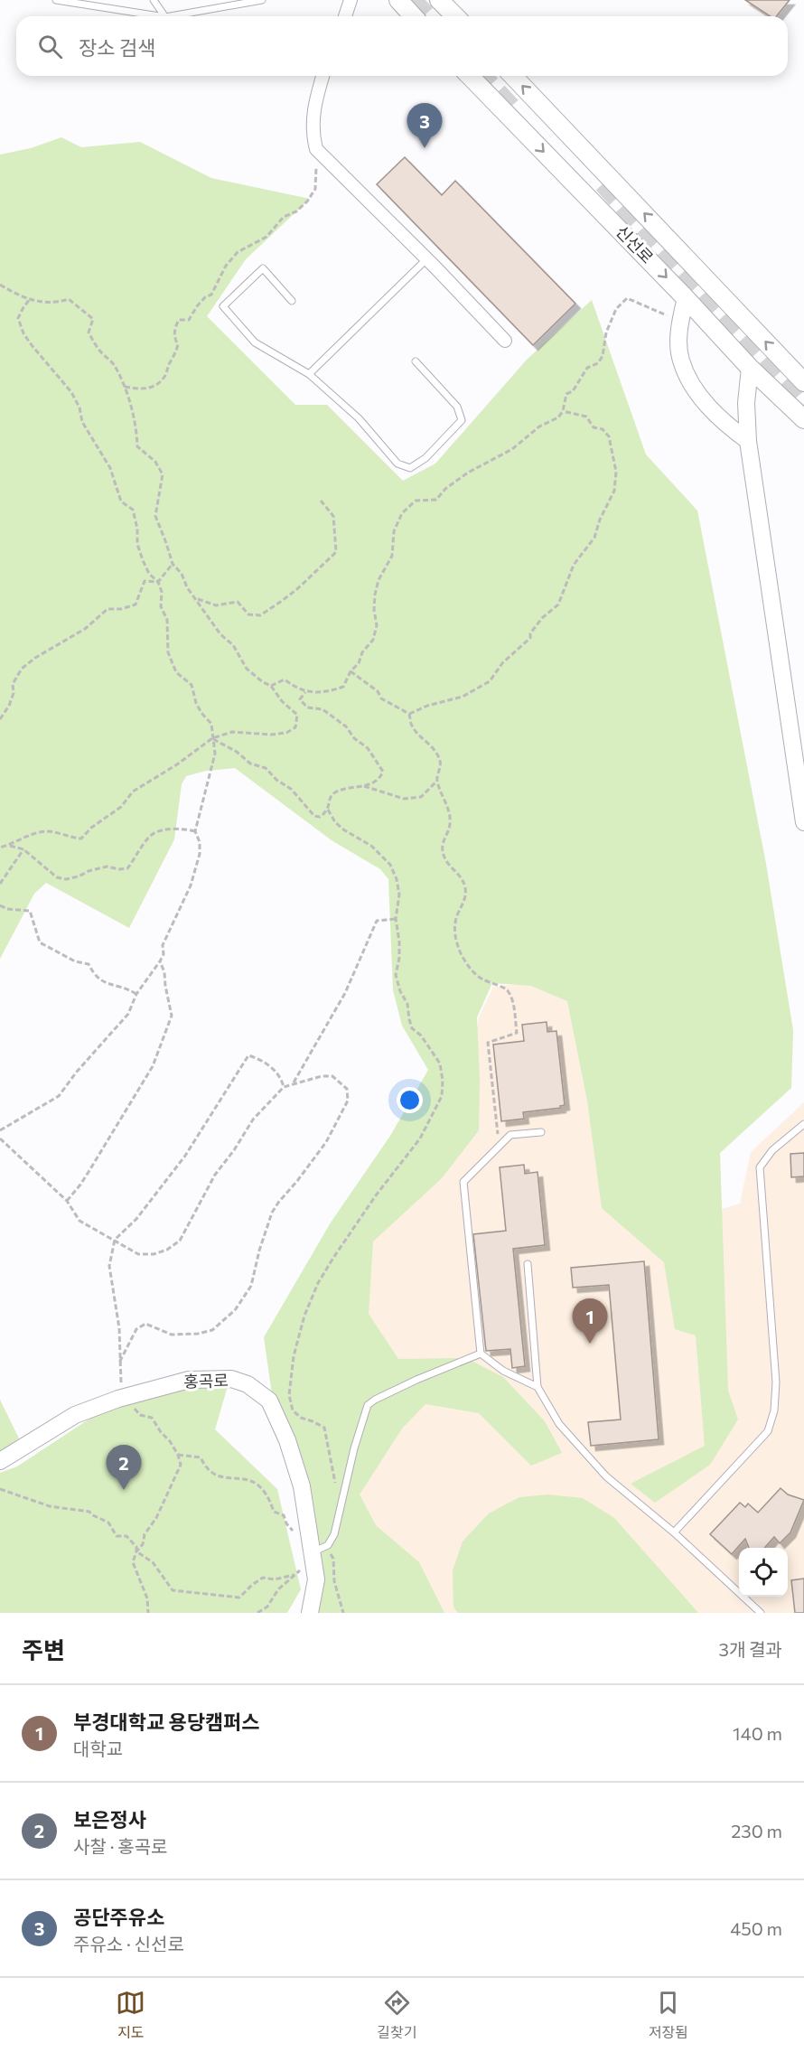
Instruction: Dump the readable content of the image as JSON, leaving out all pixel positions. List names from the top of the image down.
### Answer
{
  "streets": {
    "main road": ["신선로"],
    "street": ["홍곡로"]
  },
  "page": {
    "search": "장소 검색",
    "pins": ["3", "1", "2"],
    "heading": ["주변", "3개 결과"],
    "list": [
      {
        "mark": "1",
        "name": "부경대학교 용당캠퍼스",
        "note": "대학교",
        "value": "140 m"
      },
      {
        "mark": "2",
        "name": "보은정사",
        "note": "사찰 · 홍곡로",
        "value": "230 m"
      },
      {
        "mark": "3",
        "name": "공단주유소",
        "note": "주유소 · 신선로",
        "value": "450 m"
      }
    ],
    "nav": ["지도", "길찾기", "저장됨"]
  }
}
